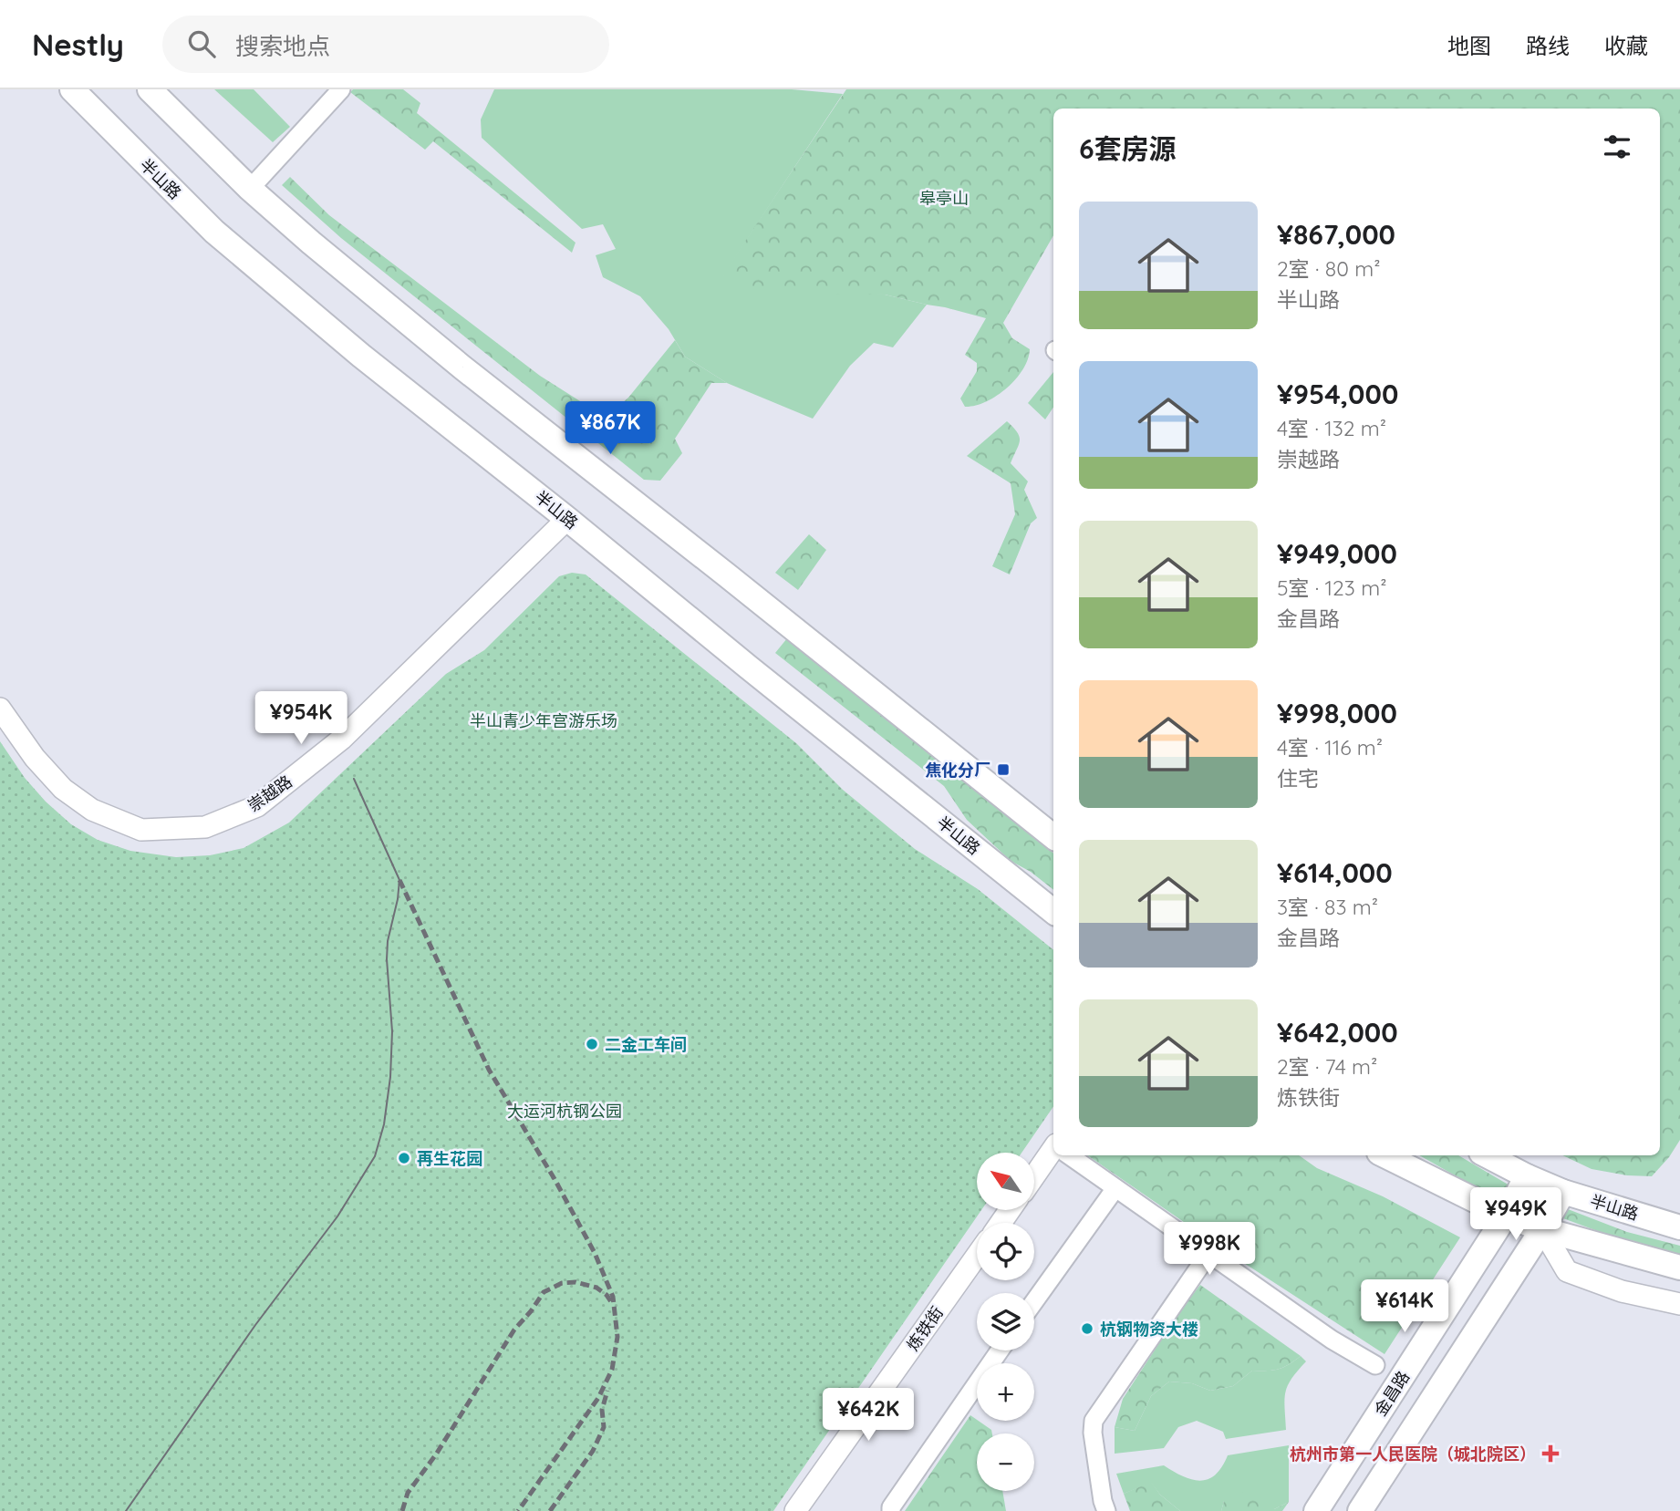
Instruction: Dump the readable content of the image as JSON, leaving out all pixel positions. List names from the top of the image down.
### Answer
{
  "streets": {
    "main road": ["半山路", "金昌路"],
    "street": ["崇越路", "炼铁街"]
  },
  "crossings": [
    ["半山路", "崇越路"],
    ["半山路", "金昌路"]
  ],
  "parks": ["皋亭山", "半山青少年宫游乐场", "大运河杭钢公园"],
  "places": {
    "transit": ["焦化分厂"],
    "other": ["二金工车间", "再生花园", "杭钢物资大楼"],
    "health": ["杭州市第一人民医院（城北院区）"]
  },
  "north": "top left",
  "page": {
    "header": "Nestly",
    "search": "搜索地点",
    "nav": ["地图", "路线", "收藏"],
    "heading": "6套房源",
    "list": [
      {
        "name": "¥867,000",
        "note": "2室 · 80 m² · 半山路"
      },
      {
        "name": "¥954,000",
        "note": "4室 · 132 m² · 崇越路"
      },
      {
        "name": "¥949,000",
        "note": "5室 · 123 m² · 金昌路"
      },
      {
        "name": "¥998,000",
        "note": "4室 · 116 m² · 住宅"
      },
      {
        "name": "¥614,000",
        "note": "3室 · 83 m² · 金昌路"
      },
      {
        "name": "¥642,000",
        "note": "2室 · 74 m² · 炼铁街"
      }
    ],
    "price": [
      "¥867K",
      "¥954K",
      "¥949K",
      "¥998K",
      "¥614K",
      "¥642K"
    ],
    "map_buttons": ["+", "−"]
  }
}
